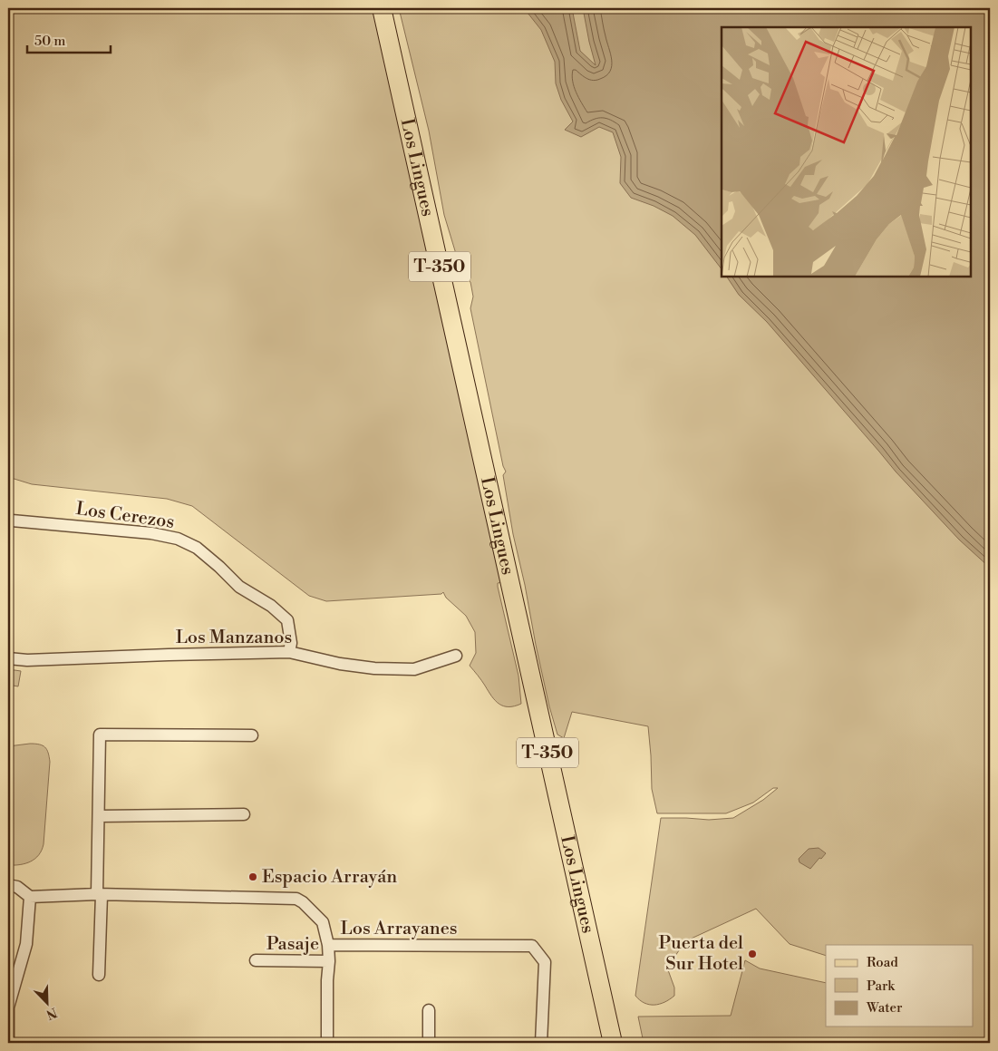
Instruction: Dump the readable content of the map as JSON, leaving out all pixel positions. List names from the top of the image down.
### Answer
{
  "streets": {
    "main road": ["Los Lingues", "T-350"],
    "street": [
      "Los Cerezos",
      "Los Manzanos",
      "Los Arrayanes",
      "Pasaje"
    ]
  },
  "crossings": [
    ["Los Cerezos", "Los Manzanos"]
  ],
  "places": ["Espacio Arrayán", "Puerta del Sur Hotel"],
  "legend": ["Road", "Park", "Water"],
  "scale_bar": "50 m",
  "north": "bottom right"
}
